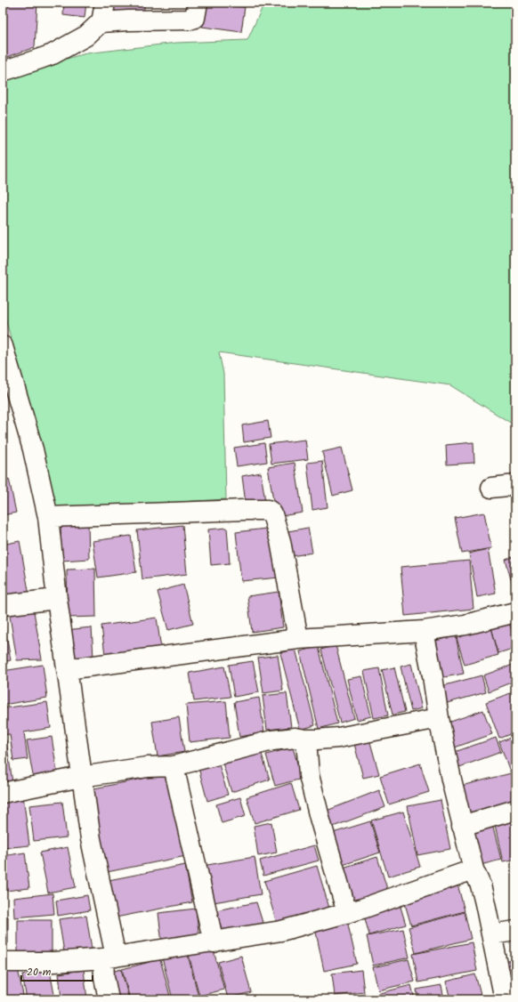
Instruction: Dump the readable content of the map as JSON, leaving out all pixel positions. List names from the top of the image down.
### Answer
{
  "scale_bar": "20 m"
}
